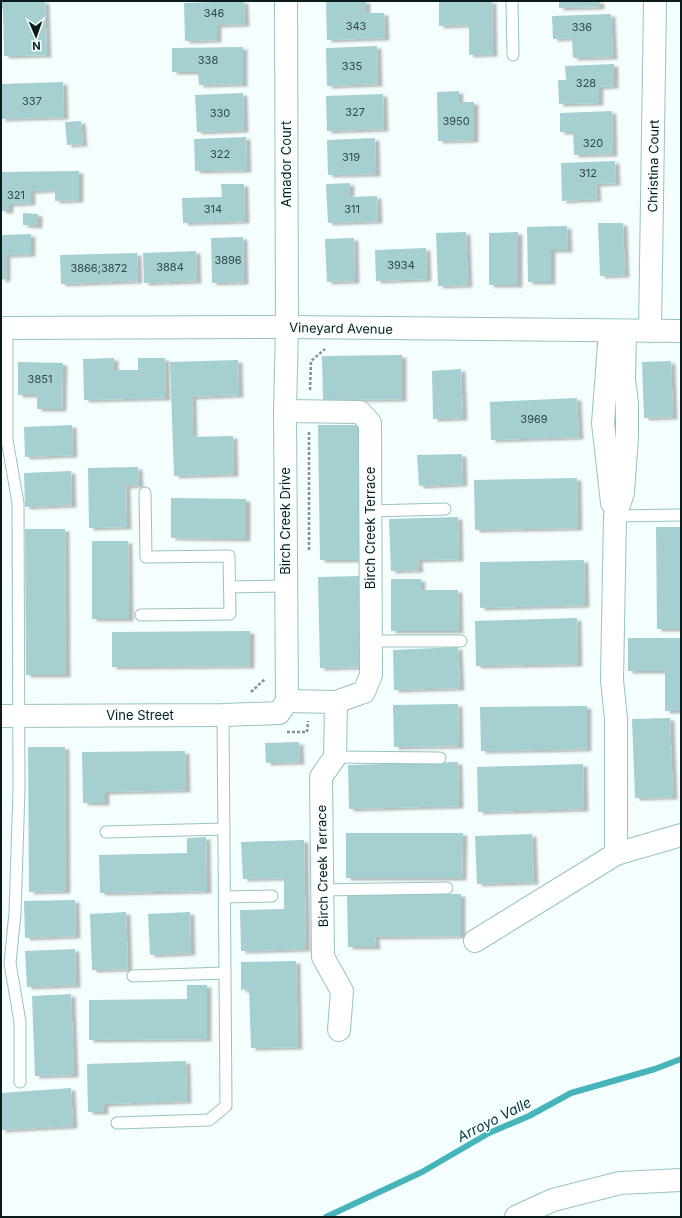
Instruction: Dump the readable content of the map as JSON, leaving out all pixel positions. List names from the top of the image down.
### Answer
{
  "streets": {
    "street": [
      "Amador Court",
      "Christina Court",
      "Vineyard Avenue",
      "Birch Creek Drive",
      "Birch Creek Terrace",
      "Vine Street"
    ]
  },
  "crossings": [
    ["Amador Court", "Vineyard Avenue"],
    ["Amador Court", "Birch Creek Drive"],
    ["Christina Court", "Vineyard Avenue"],
    ["Vineyard Avenue", "Birch Creek Drive"],
    ["Birch Creek Drive", "Birch Creek Terrace"],
    ["Birch Creek Drive", "Vine Street"],
    ["Birch Creek Terrace", "Vine Street"]
  ],
  "water": ["Arroyo Valle"],
  "house_numbers": [
    "346",
    "343",
    "336",
    "338",
    "335",
    "328",
    "337",
    "327",
    "330",
    "3950",
    "320",
    "322",
    "319",
    "312",
    "321",
    "314",
    "311",
    "3896",
    "3934",
    "3884",
    "3866;3872",
    "3851",
    "3969"
  ],
  "north": "bottom"
}
